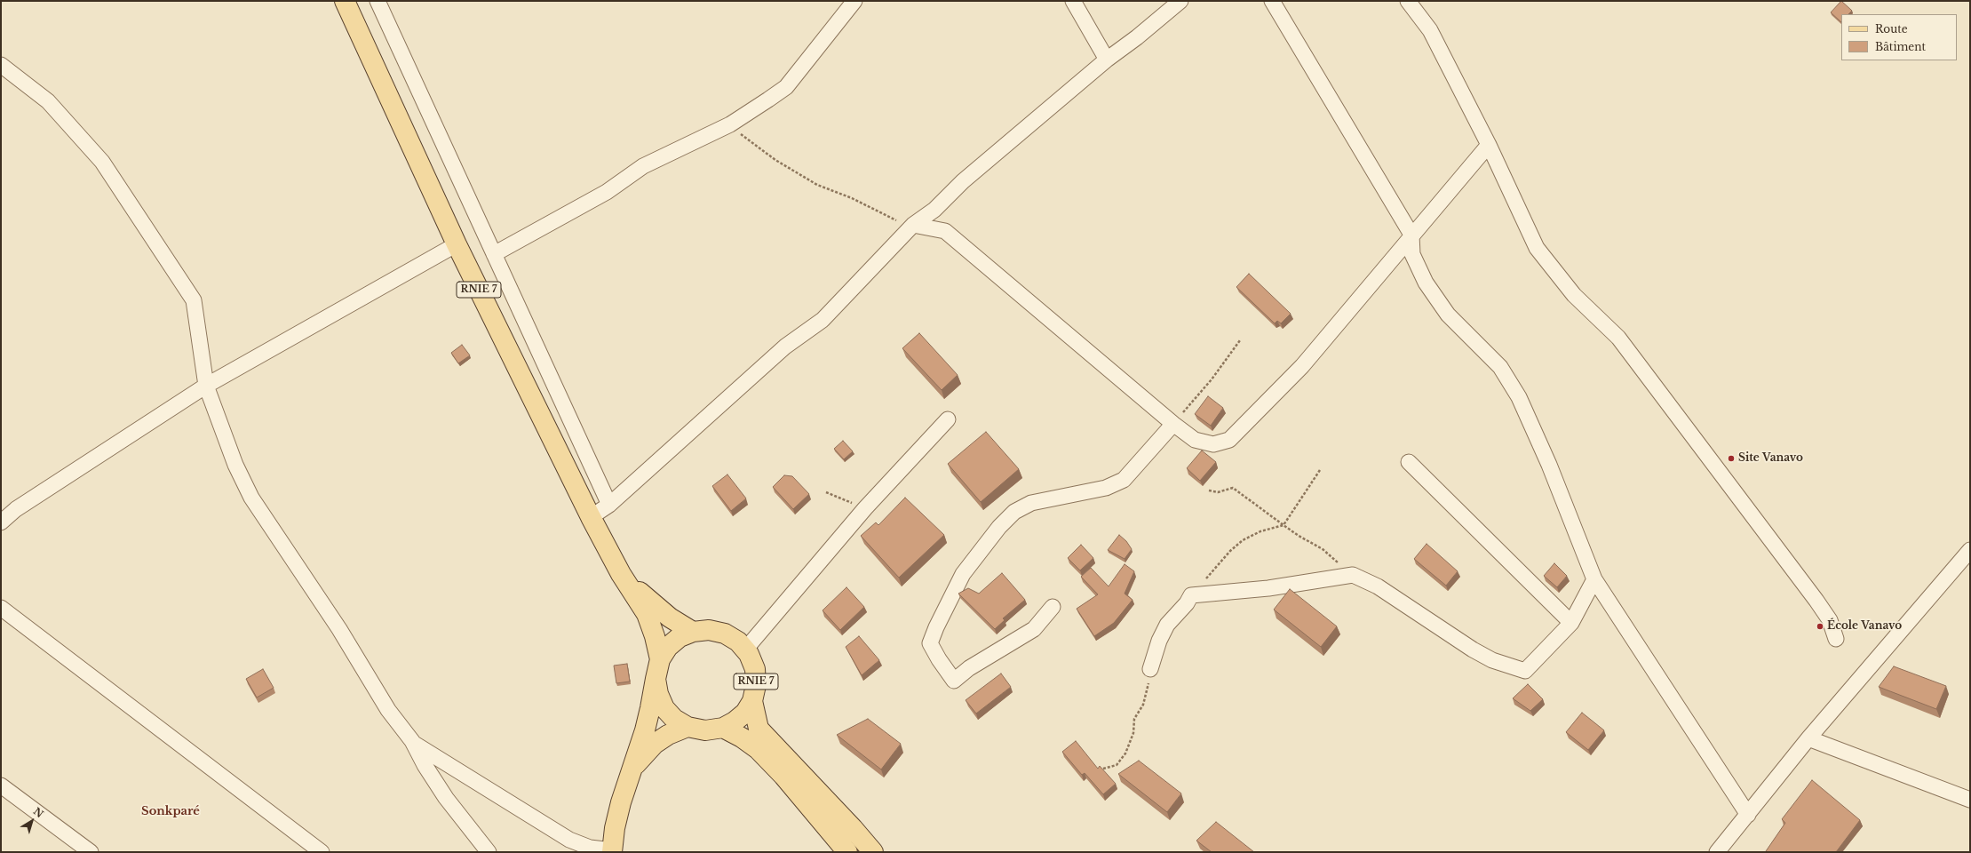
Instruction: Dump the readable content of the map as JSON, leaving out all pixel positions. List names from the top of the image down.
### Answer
{
  "streets": {
    "main road": ["RNIE 7"]
  },
  "districts": ["Sonkparé"],
  "places": ["Site Vanavo", "École Vanavo"],
  "legend": ["Route", "Bâtiment"],
  "north": "top right"
}
